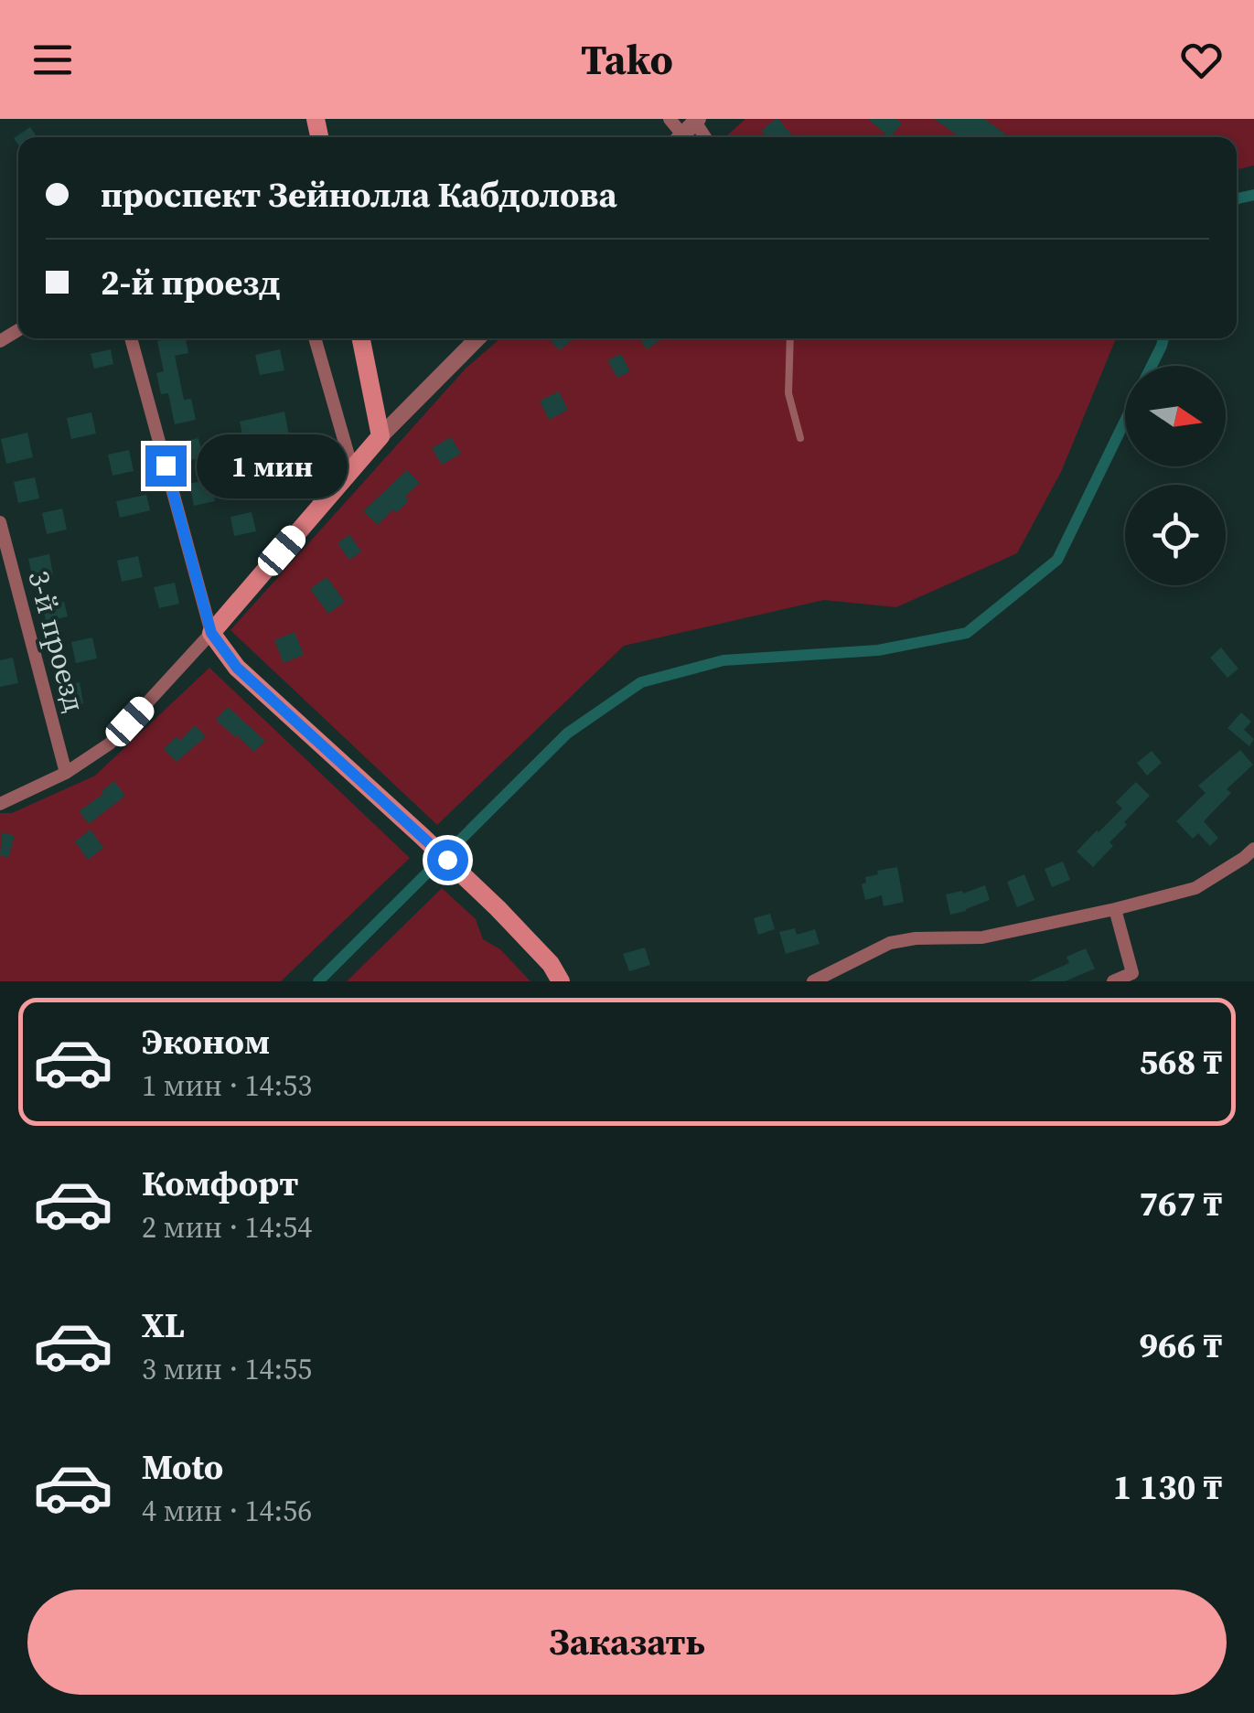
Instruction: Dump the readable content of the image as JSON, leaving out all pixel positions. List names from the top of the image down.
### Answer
{
  "streets": {
    "street": ["3-й проезд"]
  },
  "north": "right",
  "page": {
    "header": "Tako",
    "banner": ["проспект Зейнолла Кабдолова", "2-й проезд"],
    "bubble": "1 мин",
    "list": [
      {
        "name": "Эконом",
        "note": "1 мин · 14:53",
        "value": "568 ₸"
      },
      {
        "name": "Комфорт",
        "note": "2 мин · 14:54",
        "value": "767 ₸"
      },
      {
        "name": "XL",
        "note": "3 мин · 14:55",
        "value": "966 ₸"
      },
      {
        "name": "Moto",
        "note": "4 мин · 14:56",
        "value": "1 130 ₸"
      }
    ],
    "buttons": "Заказать"
  }
}
